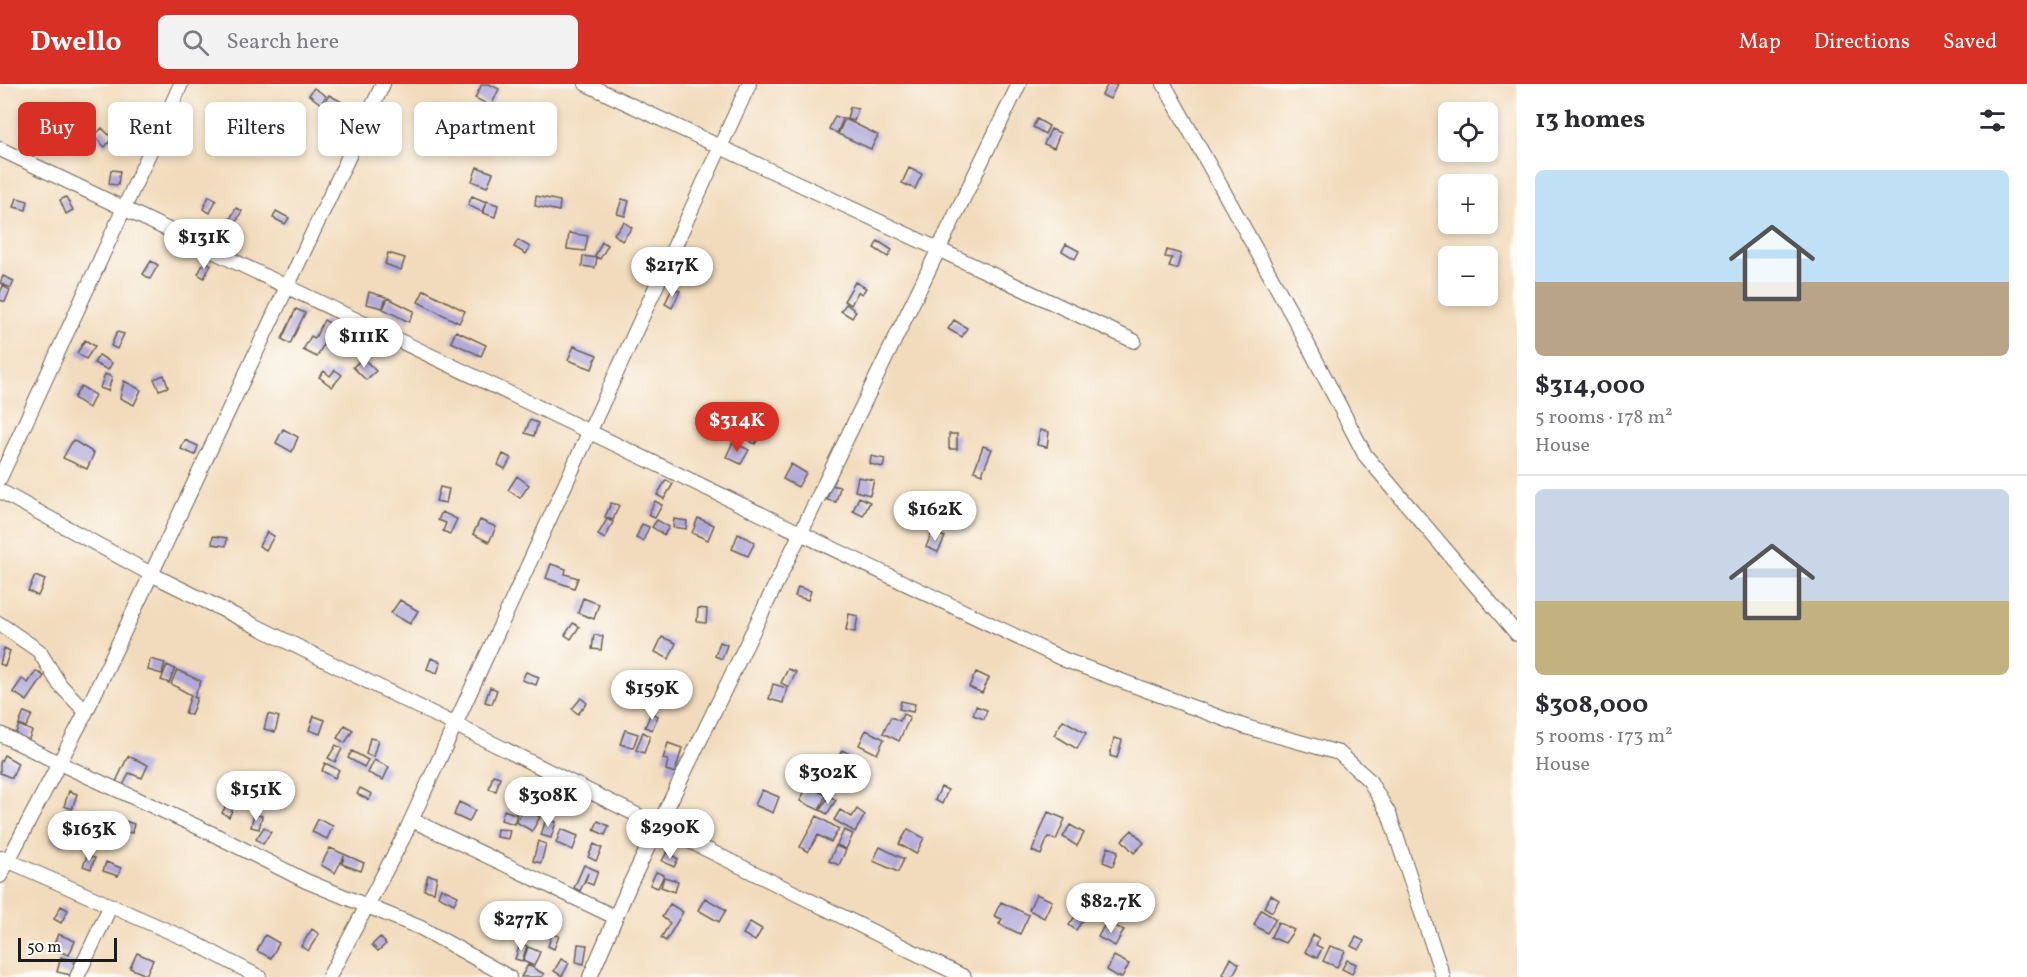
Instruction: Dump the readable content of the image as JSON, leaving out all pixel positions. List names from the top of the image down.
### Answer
{
  "scale_bar": "50 m",
  "page": {
    "header": "Dwello",
    "search": "Search here",
    "nav": ["Map", "Directions", "Saved"],
    "heading": "13 homes",
    "map_buttons": ["+", "−"],
    "chip": [
      "Buy",
      "Rent",
      "Filters",
      "New",
      "Apartment"
    ],
    "list": [
      {
        "name": "$314,000",
        "note": "5 rooms · 178 m² · House"
      },
      {
        "name": "$308,000",
        "note": "5 rooms · 173 m² · House"
      }
    ],
    "price": [
      "$131K",
      "$217K",
      "$111K",
      "$314K",
      "$162K",
      "$159K",
      "$302K",
      "$151K",
      "$308K",
      "$290K",
      "$163K",
      "$82.7K",
      "$277K"
    ],
    "scale": "50 m"
  }
}
